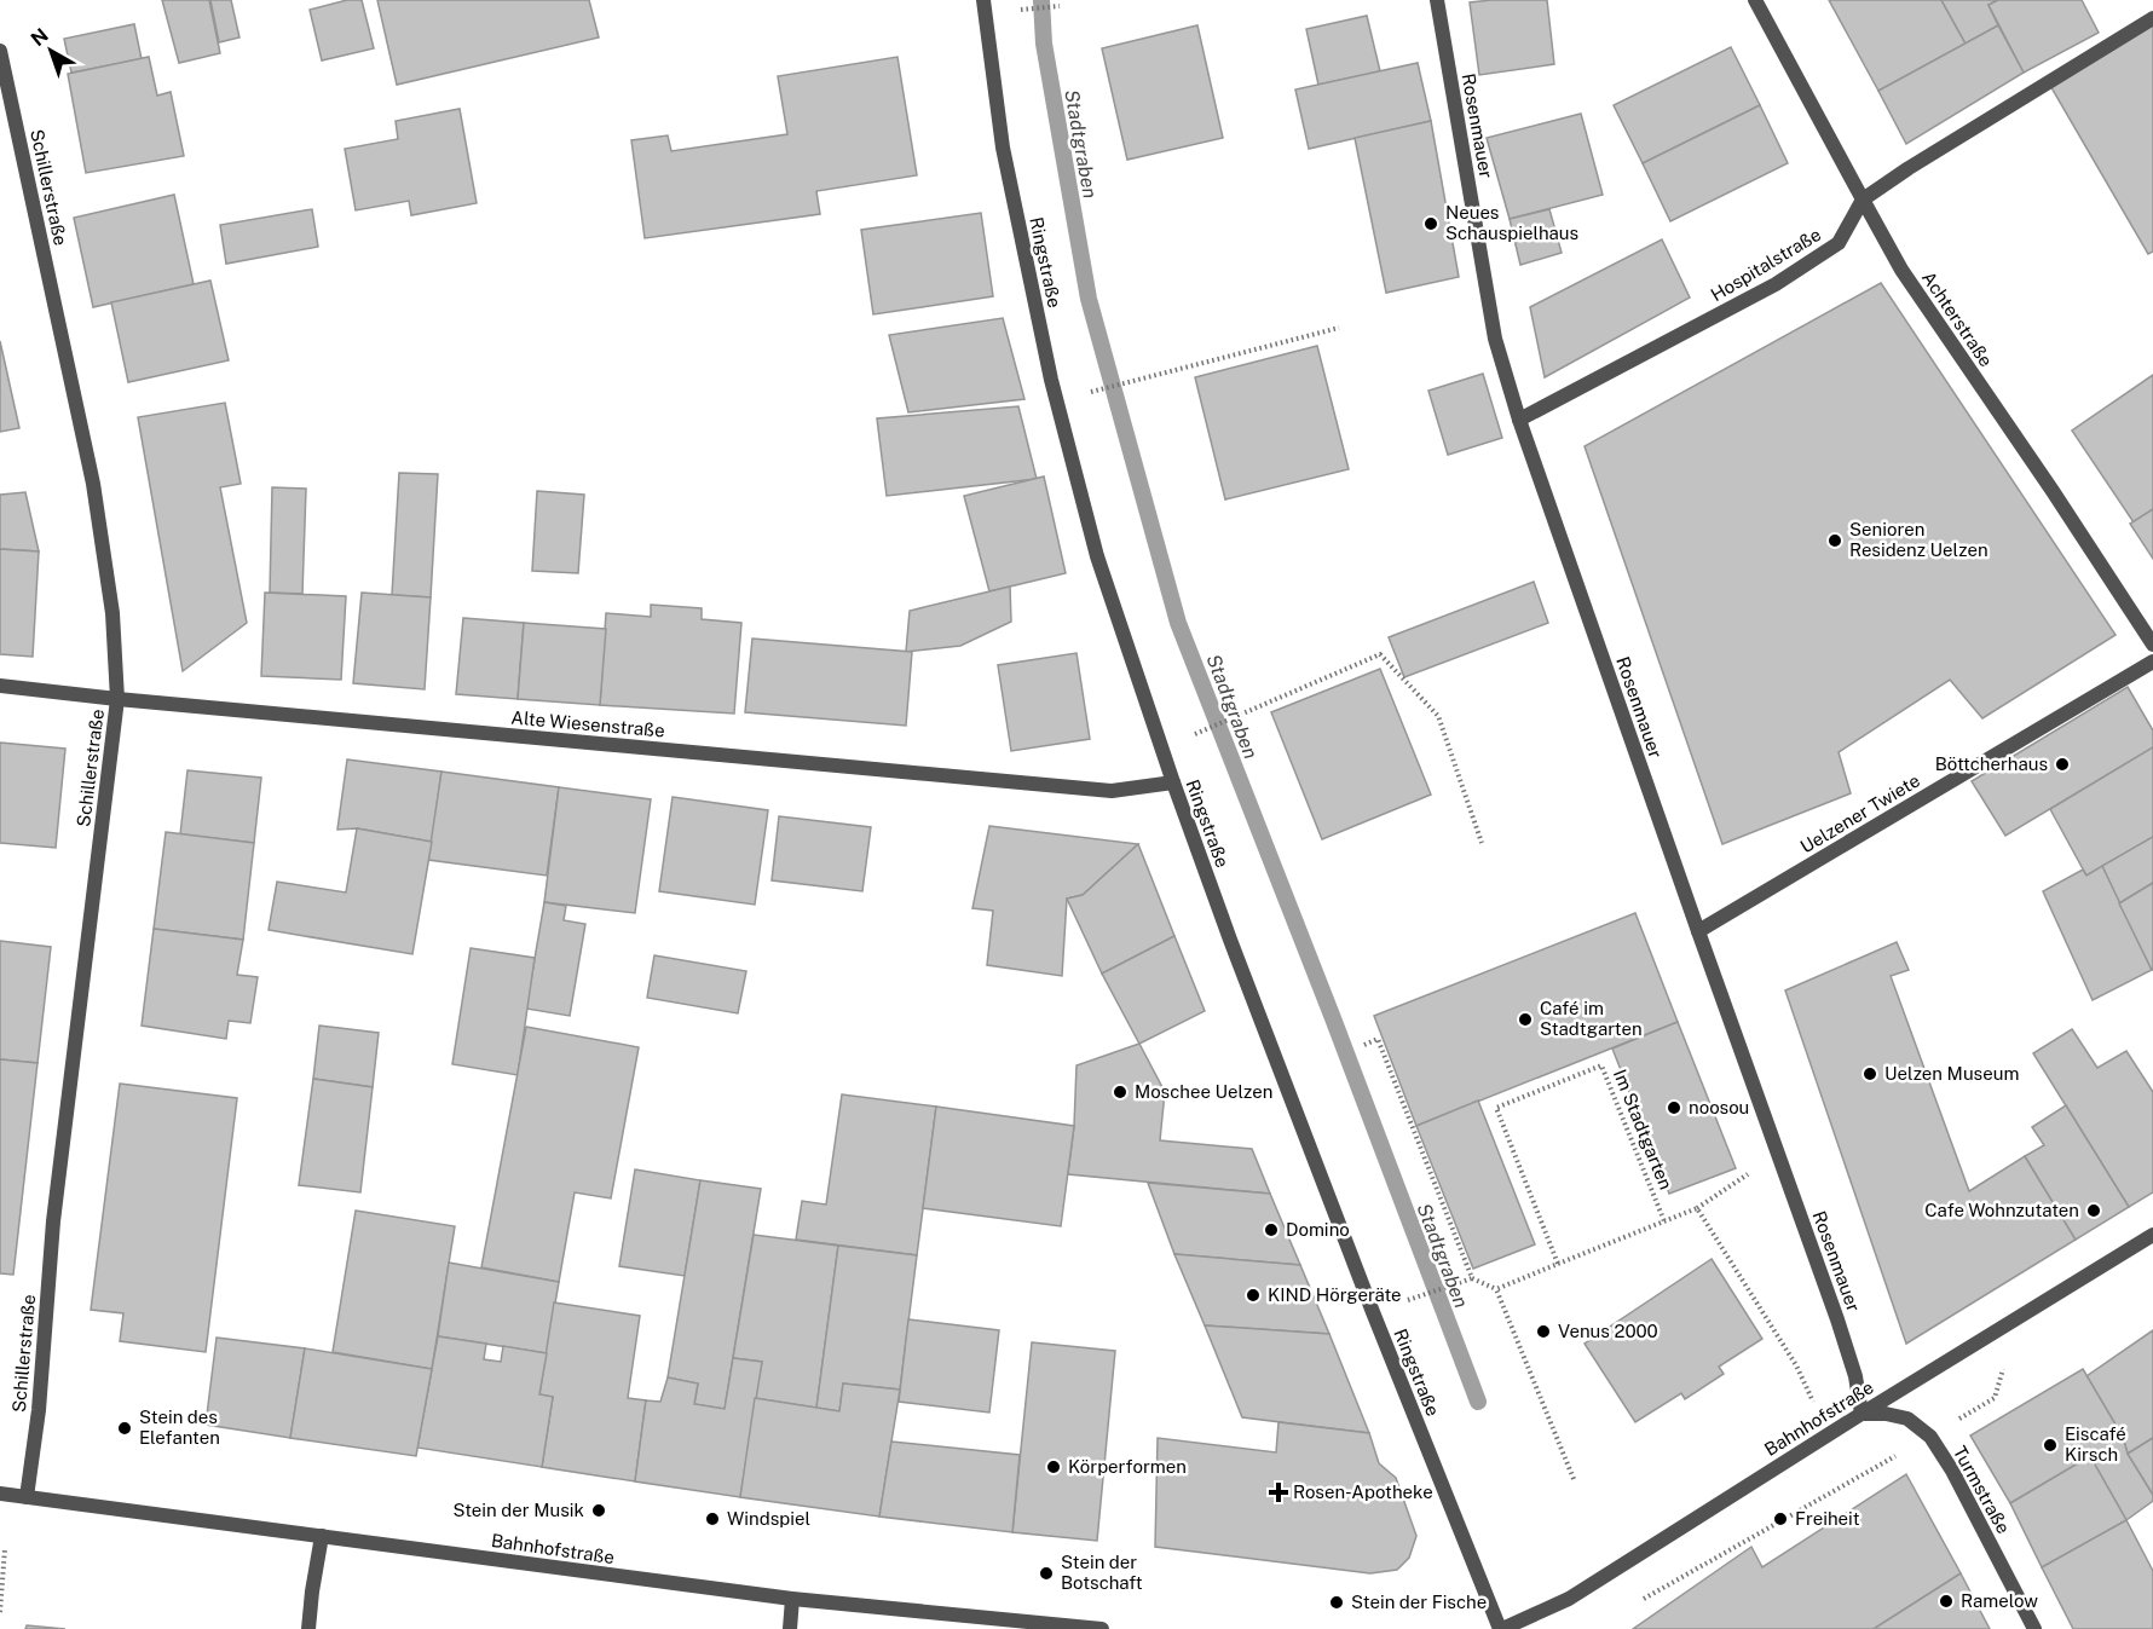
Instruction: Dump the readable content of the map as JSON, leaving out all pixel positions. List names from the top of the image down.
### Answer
{
  "streets": {
    "street": [
      "Rosenmauer",
      "Schillerstraße",
      "Ringstraße",
      "Hospitalstraße",
      "Achterstraße",
      "Alte Wiesenstraße",
      "Uelzener Twiete",
      "Bahnhofstraße",
      "Turmstraße"
    ],
    "path": ["Im Stadtgarten"]
  },
  "crossings": [
    ["Rosenmauer", "Hospitalstraße"],
    ["Rosenmauer", "Uelzener Twiete"],
    ["Rosenmauer", "Bahnhofstraße"],
    ["Rosenmauer", "Turmstraße"],
    ["Schillerstraße", "Alte Wiesenstraße"],
    ["Schillerstraße", "Bahnhofstraße"],
    ["Ringstraße", "Alte Wiesenstraße"],
    ["Ringstraße", "Bahnhofstraße"],
    ["Hospitalstraße", "Achterstraße"],
    ["Bahnhofstraße", "Turmstraße"]
  ],
  "water": ["Stadtgraben"],
  "places": {
    "other": [
      "Neues Schauspielhaus",
      "Senioren Residenz Uelzen",
      "Böttcherhaus",
      "Café im Stadtgarten",
      "Uelzen Museum",
      "Moschee Uelzen",
      "noosou",
      "Cafe Wohnzutaten",
      "Domino",
      "KIND Hörgeräte",
      "Venus 2000",
      "Stein des Elefanten",
      "Eiscafé Kirsch",
      "Körperformen",
      "Stein der Musik",
      "Windspiel",
      "Freiheit",
      "Stein der Botschaft",
      "Ramelow",
      "Stein der Fische"
    ],
    "health": ["Rosen-Apotheke"]
  },
  "north": "top left"
}
